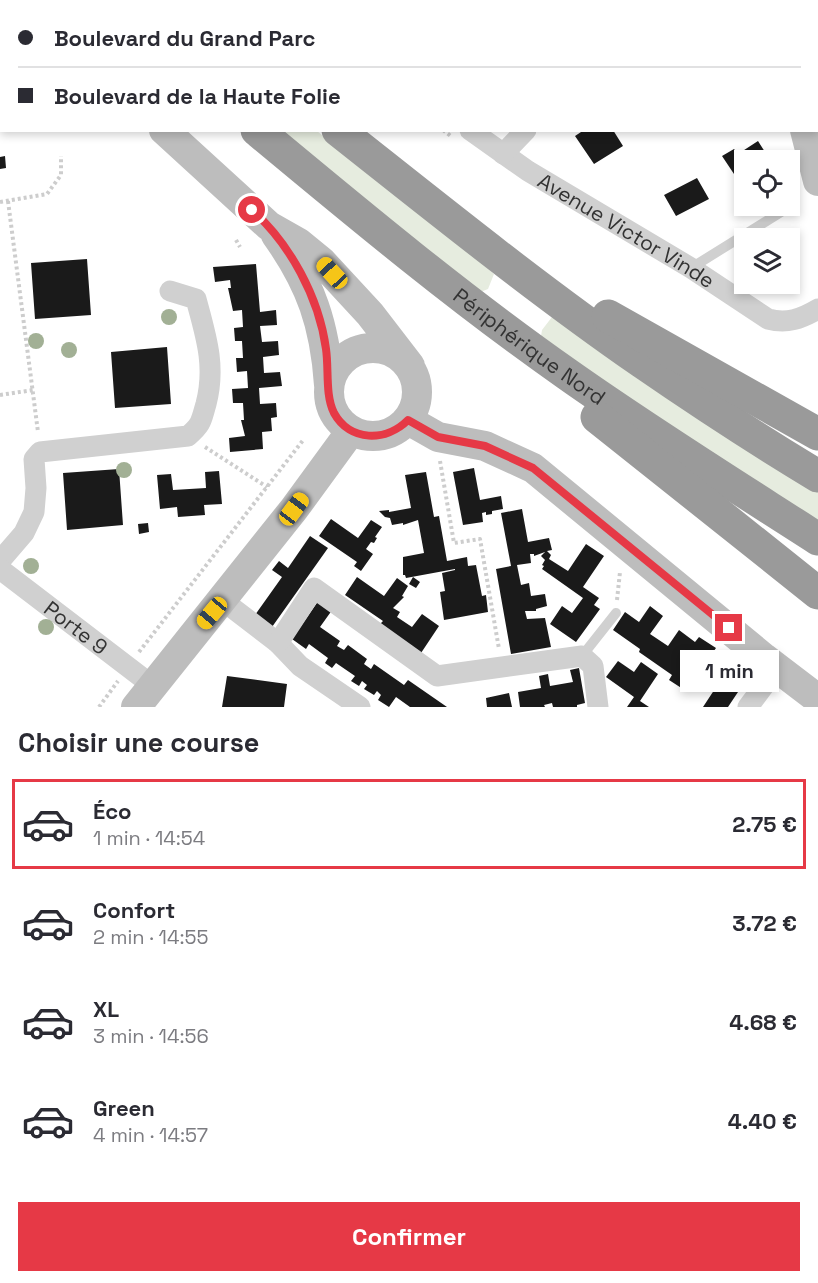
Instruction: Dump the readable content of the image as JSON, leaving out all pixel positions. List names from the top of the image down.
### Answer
{
  "streets": {
    "highway": ["Périphérique Nord"],
    "street": ["Avenue Victor Vinde", "Porte 9"]
  },
  "page": {
    "banner": ["Boulevard du Grand Parc", "Boulevard de la Haute Folie"],
    "bubble": "1 min",
    "heading": "Choisir une course",
    "list": [
      {
        "name": "Éco",
        "note": "1 min · 14:54",
        "value": "2.75 €"
      },
      {
        "name": "Confort",
        "note": "2 min · 14:55",
        "value": "3.72 €"
      },
      {
        "name": "XL",
        "note": "3 min · 14:56",
        "value": "4.68 €"
      },
      {
        "name": "Green",
        "note": "4 min · 14:57",
        "value": "4.40 €"
      }
    ],
    "buttons": "Confirmer"
  }
}
